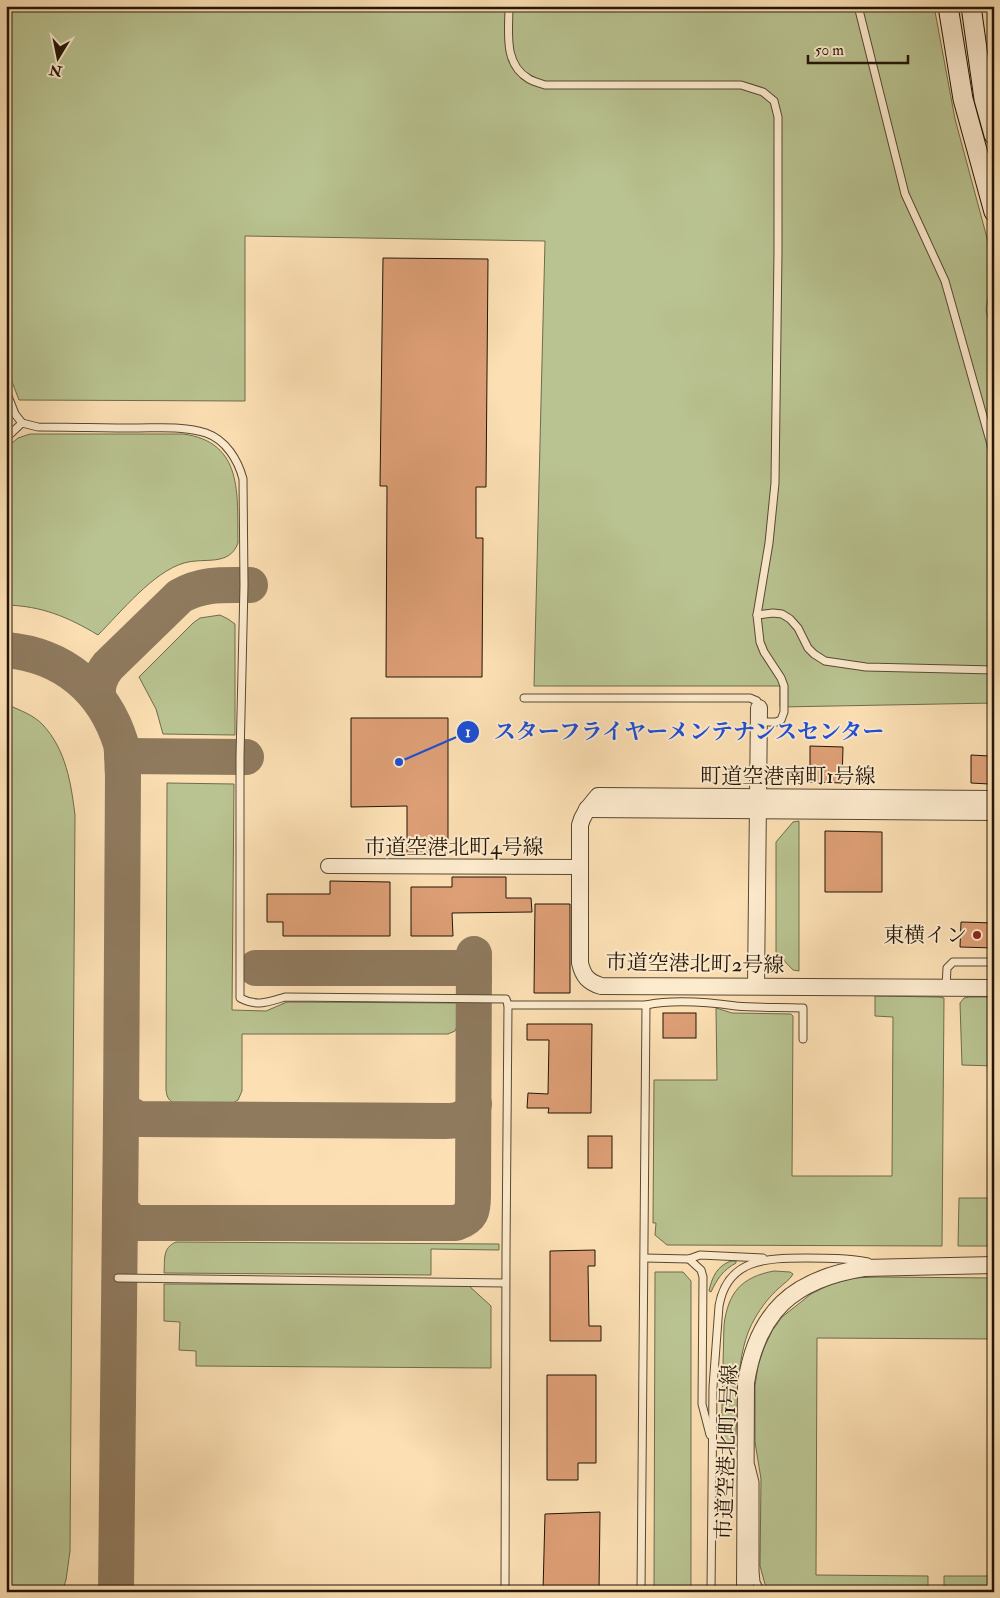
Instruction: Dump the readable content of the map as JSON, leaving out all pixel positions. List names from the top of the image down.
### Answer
{
  "streets": {
    "street": [
      "町道空港南町1号線",
      "市道空港北町4号線",
      "市道空港北町2号線",
      "市道空港北町1号線"
    ]
  },
  "crossings": [
    ["町道空港南町1号線", "市道空港北町2号線"],
    ["市道空港北町4号線", "市道空港北町2号線"]
  ],
  "places": ["スターフライヤーメンテナンスセンター", "東横イン"],
  "scale_bar": "50 m",
  "north": "bottom"
}
